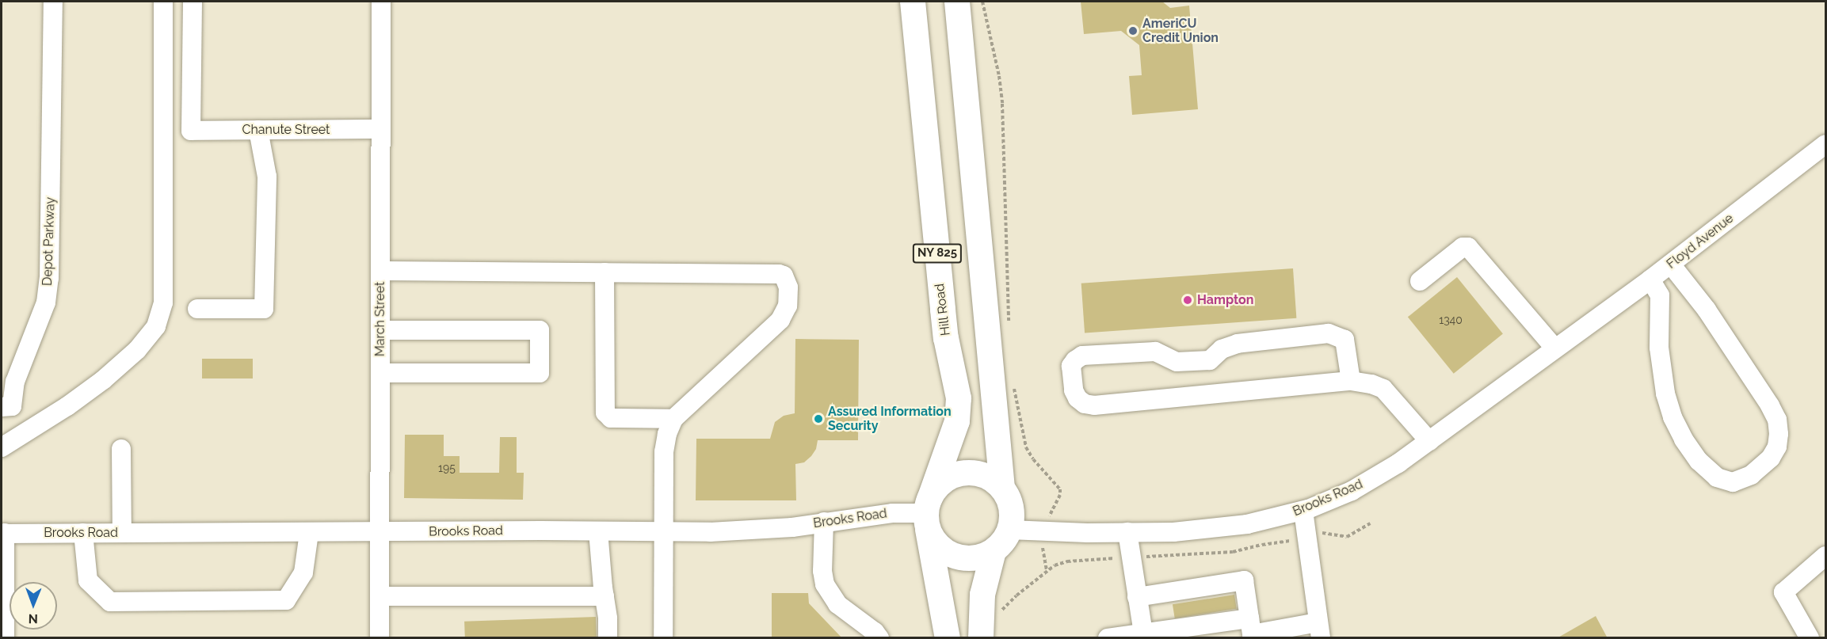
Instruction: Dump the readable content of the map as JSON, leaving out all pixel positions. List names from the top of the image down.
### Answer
{
  "streets": {
    "main road": ["NY 825", "Hill Road"],
    "street": [
      "Chanute Street",
      "Depot Parkway",
      "Floyd Avenue",
      "March Street",
      "Brooks Road"
    ]
  },
  "crossings": [
    ["Chanute Street", "March Street"],
    ["Floyd Avenue", "Brooks Road"],
    ["NY 825", "Hill Road"],
    ["NY 825", "Brooks Road"],
    ["Hill Road", "Brooks Road"],
    ["March Street", "Brooks Road"]
  ],
  "places": ["AmeriCU Credit Union", "Hampton", "Assured Information Security"],
  "house_numbers": ["1340", "195"],
  "north": "bottom"
}
